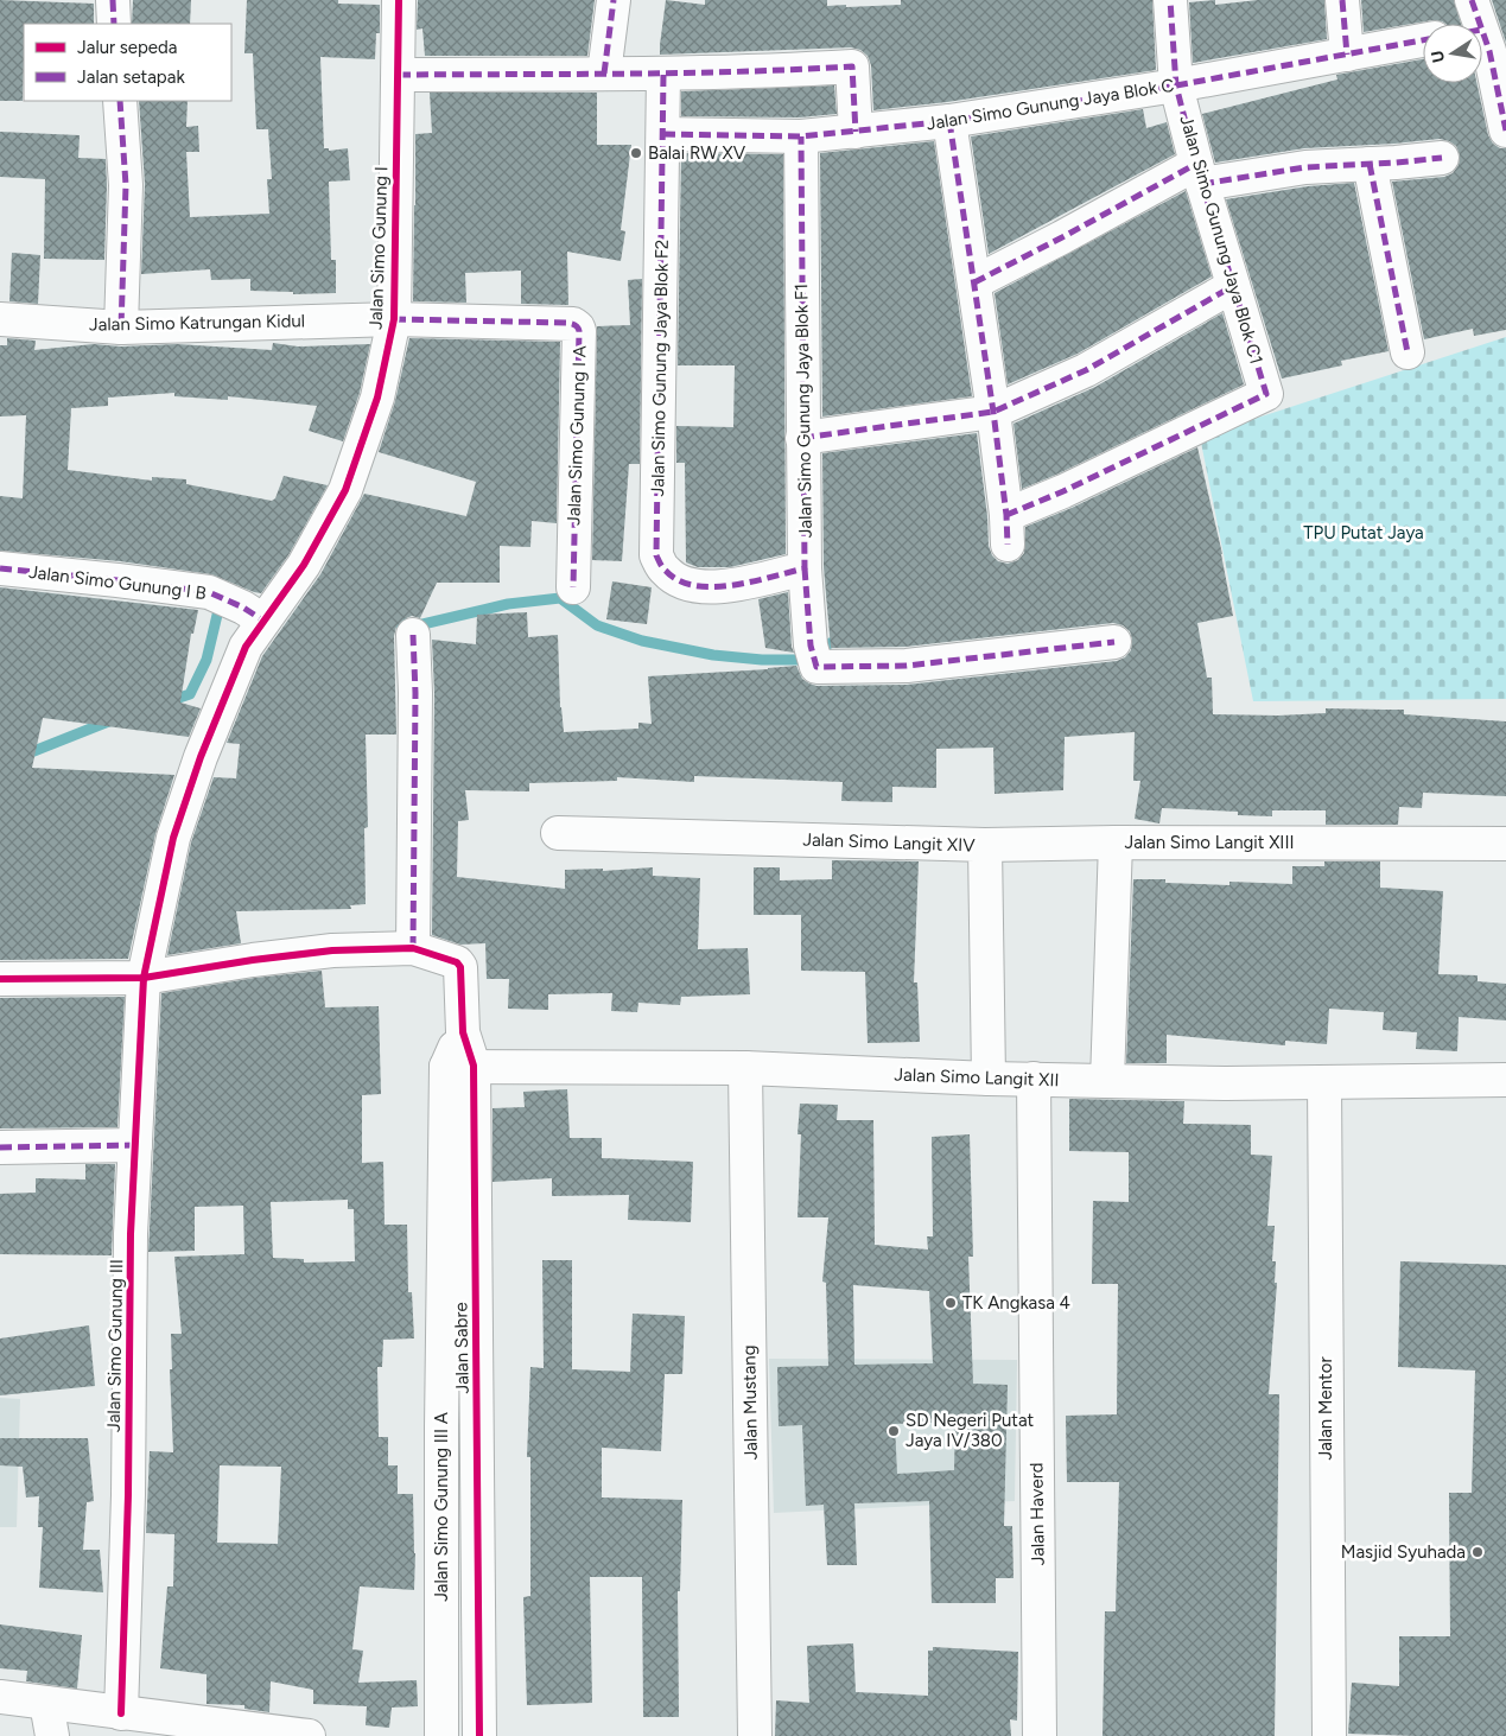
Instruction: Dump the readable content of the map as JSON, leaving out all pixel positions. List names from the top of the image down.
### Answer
{
  "streets": {
    "street": [
      "Jalan Simo Gunung Jaya Blok C",
      "Jalan Simo Gunung Jaya Blok C1",
      "Jalan Simo Gunung I",
      "Jalan Simo Katrungan Kidul",
      "Jalan Simo Gunung Jaya Blok F2",
      "Jalan Simo Gunung Jaya Blok F1",
      "Jalan Simo Gunung I A",
      "Jalan Simo Gunung I B",
      "Jalan Simo Langit XIV",
      "Jalan Simo Langit XIII",
      "Jalan Simo Langit XII",
      "Jalan Simo Gunung III",
      "Jalan Sabre",
      "Jalan Mustang",
      "Jalan Mentor",
      "Jalan Simo Gunung III A",
      "Jalan Haverd"
    ]
  },
  "crossings": [
    ["Jalan Simo Gunung Jaya Blok C", "Jalan Simo Gunung Jaya Blok C1"],
    ["Jalan Simo Gunung Jaya Blok C", "Jalan Simo Gunung Jaya Blok F2"],
    ["Jalan Simo Gunung Jaya Blok C", "Jalan Simo Gunung Jaya Blok F1"],
    ["Jalan Simo Gunung I", "Jalan Simo Katrungan Kidul"],
    ["Jalan Simo Gunung I", "Jalan Simo Gunung I A"],
    ["Jalan Simo Gunung I", "Jalan Simo Gunung I B"],
    ["Jalan Simo Gunung I", "Jalan Simo Gunung III"],
    ["Jalan Simo Katrungan Kidul", "Jalan Simo Gunung I A"],
    ["Jalan Simo Gunung Jaya Blok F2", "Jalan Simo Gunung Jaya Blok F1"],
    ["Jalan Simo Langit XIV", "Jalan Simo Langit XII"],
    ["Jalan Simo Langit XIII", "Jalan Simo Langit XII"],
    ["Jalan Simo Langit XII", "Jalan Sabre"],
    ["Jalan Simo Langit XII", "Jalan Mustang"],
    ["Jalan Simo Langit XII", "Jalan Mentor"],
    ["Jalan Simo Langit XII", "Jalan Simo Gunung III A"],
    ["Jalan Simo Langit XII", "Jalan Haverd"],
    ["Jalan Sabre", "Jalan Simo Gunung III A"]
  ],
  "parks": ["TPU Putat Jaya"],
  "places": [
    "Balai RW XV",
    "TK Angkasa 4",
    "SD Negeri Putat Jaya IV/380",
    "Masjid Syuhada"
  ],
  "legend": ["Jalur sepeda", "Jalan setapak"],
  "north": "left"
}
